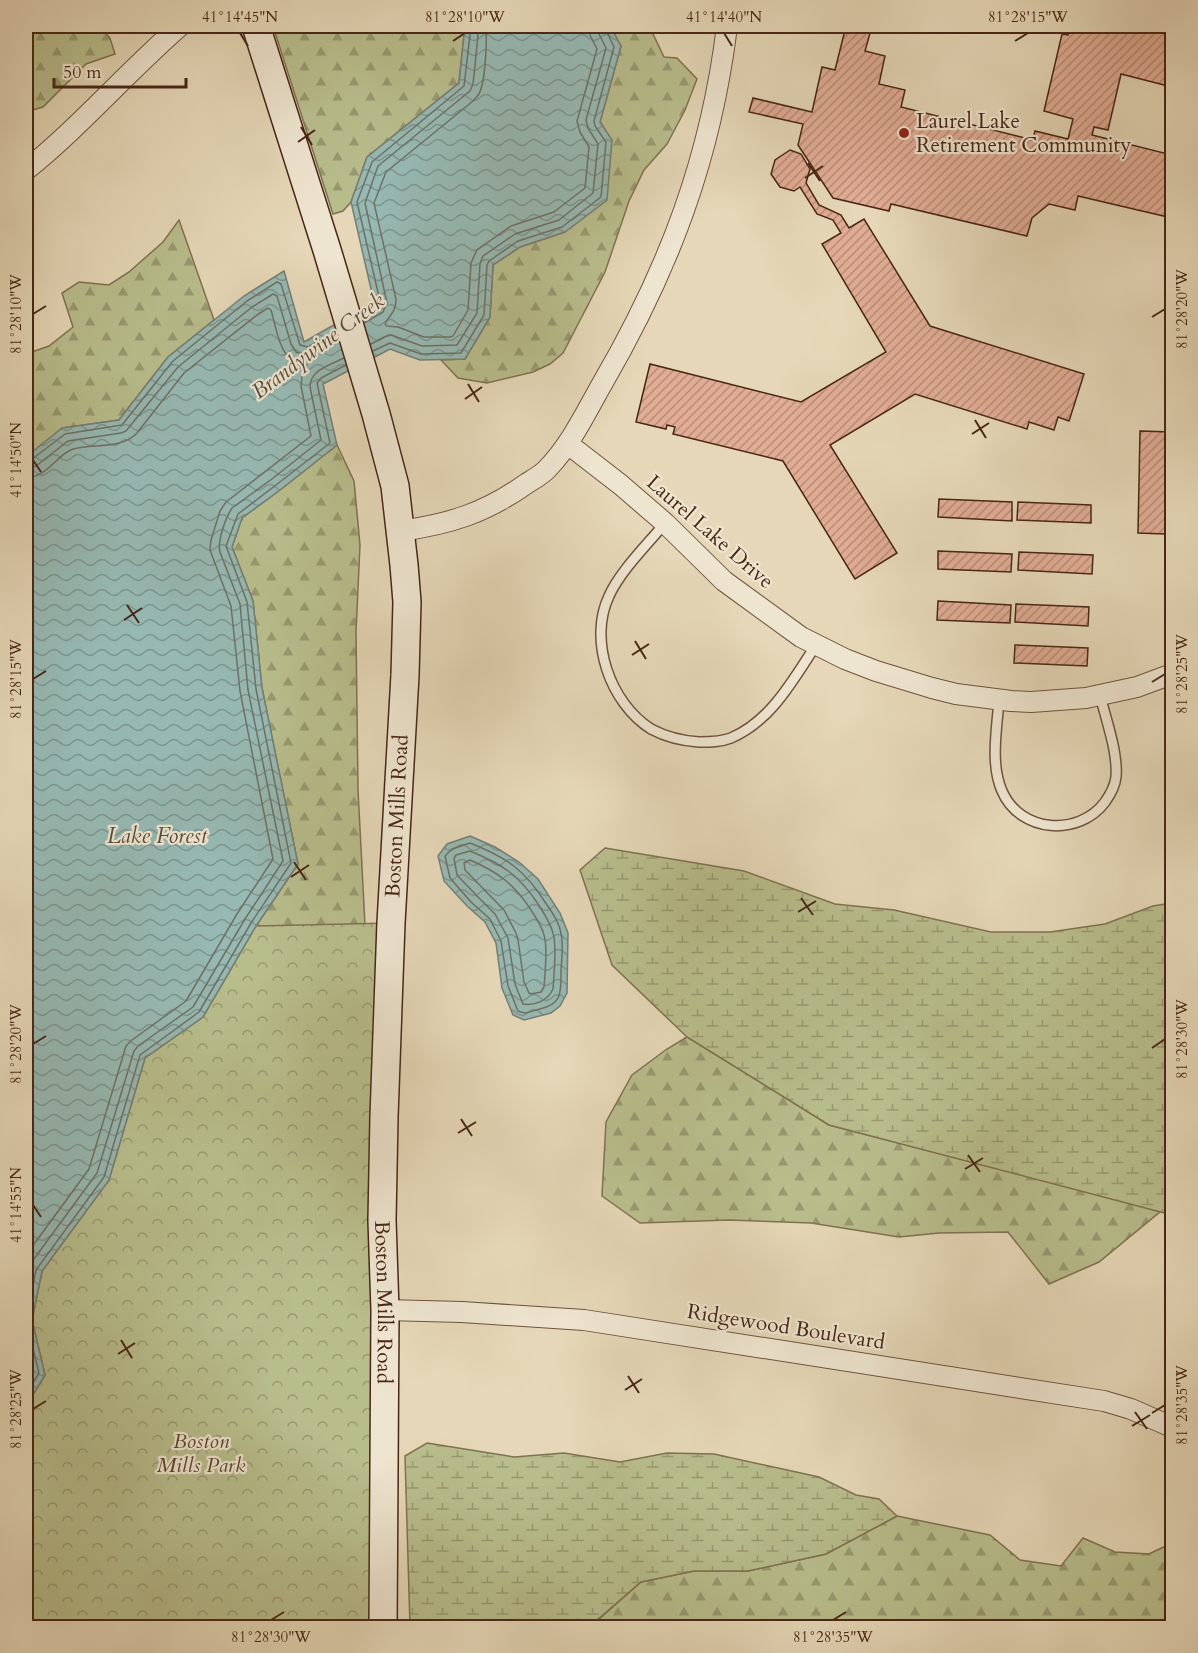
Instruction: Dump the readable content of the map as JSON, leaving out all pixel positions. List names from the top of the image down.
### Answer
{
  "streets": {
    "street": ["Laurel Lake Drive", "Boston Mills Road", "Ridgewood Boulevard"]
  },
  "crossings": [
    ["Boston Mills Road", "Ridgewood Boulevard"]
  ],
  "water": ["Brandywine Creek", "Lake Forest"],
  "parks": ["Boston Mills Park"],
  "places": ["Laurel Lake Retirement Community"],
  "scale_bar": "50 m",
  "coordinates": [
    "41°14'45\"N",
    "81°28'10\"W",
    "41°14'40\"N",
    "81°28'15\"W",
    "81°28'20\"W",
    "41°14'50\"N",
    "81°28'25\"W",
    "81°28'30\"W",
    "41°14'55\"N",
    "81°28'35\"W"
  ]
}
